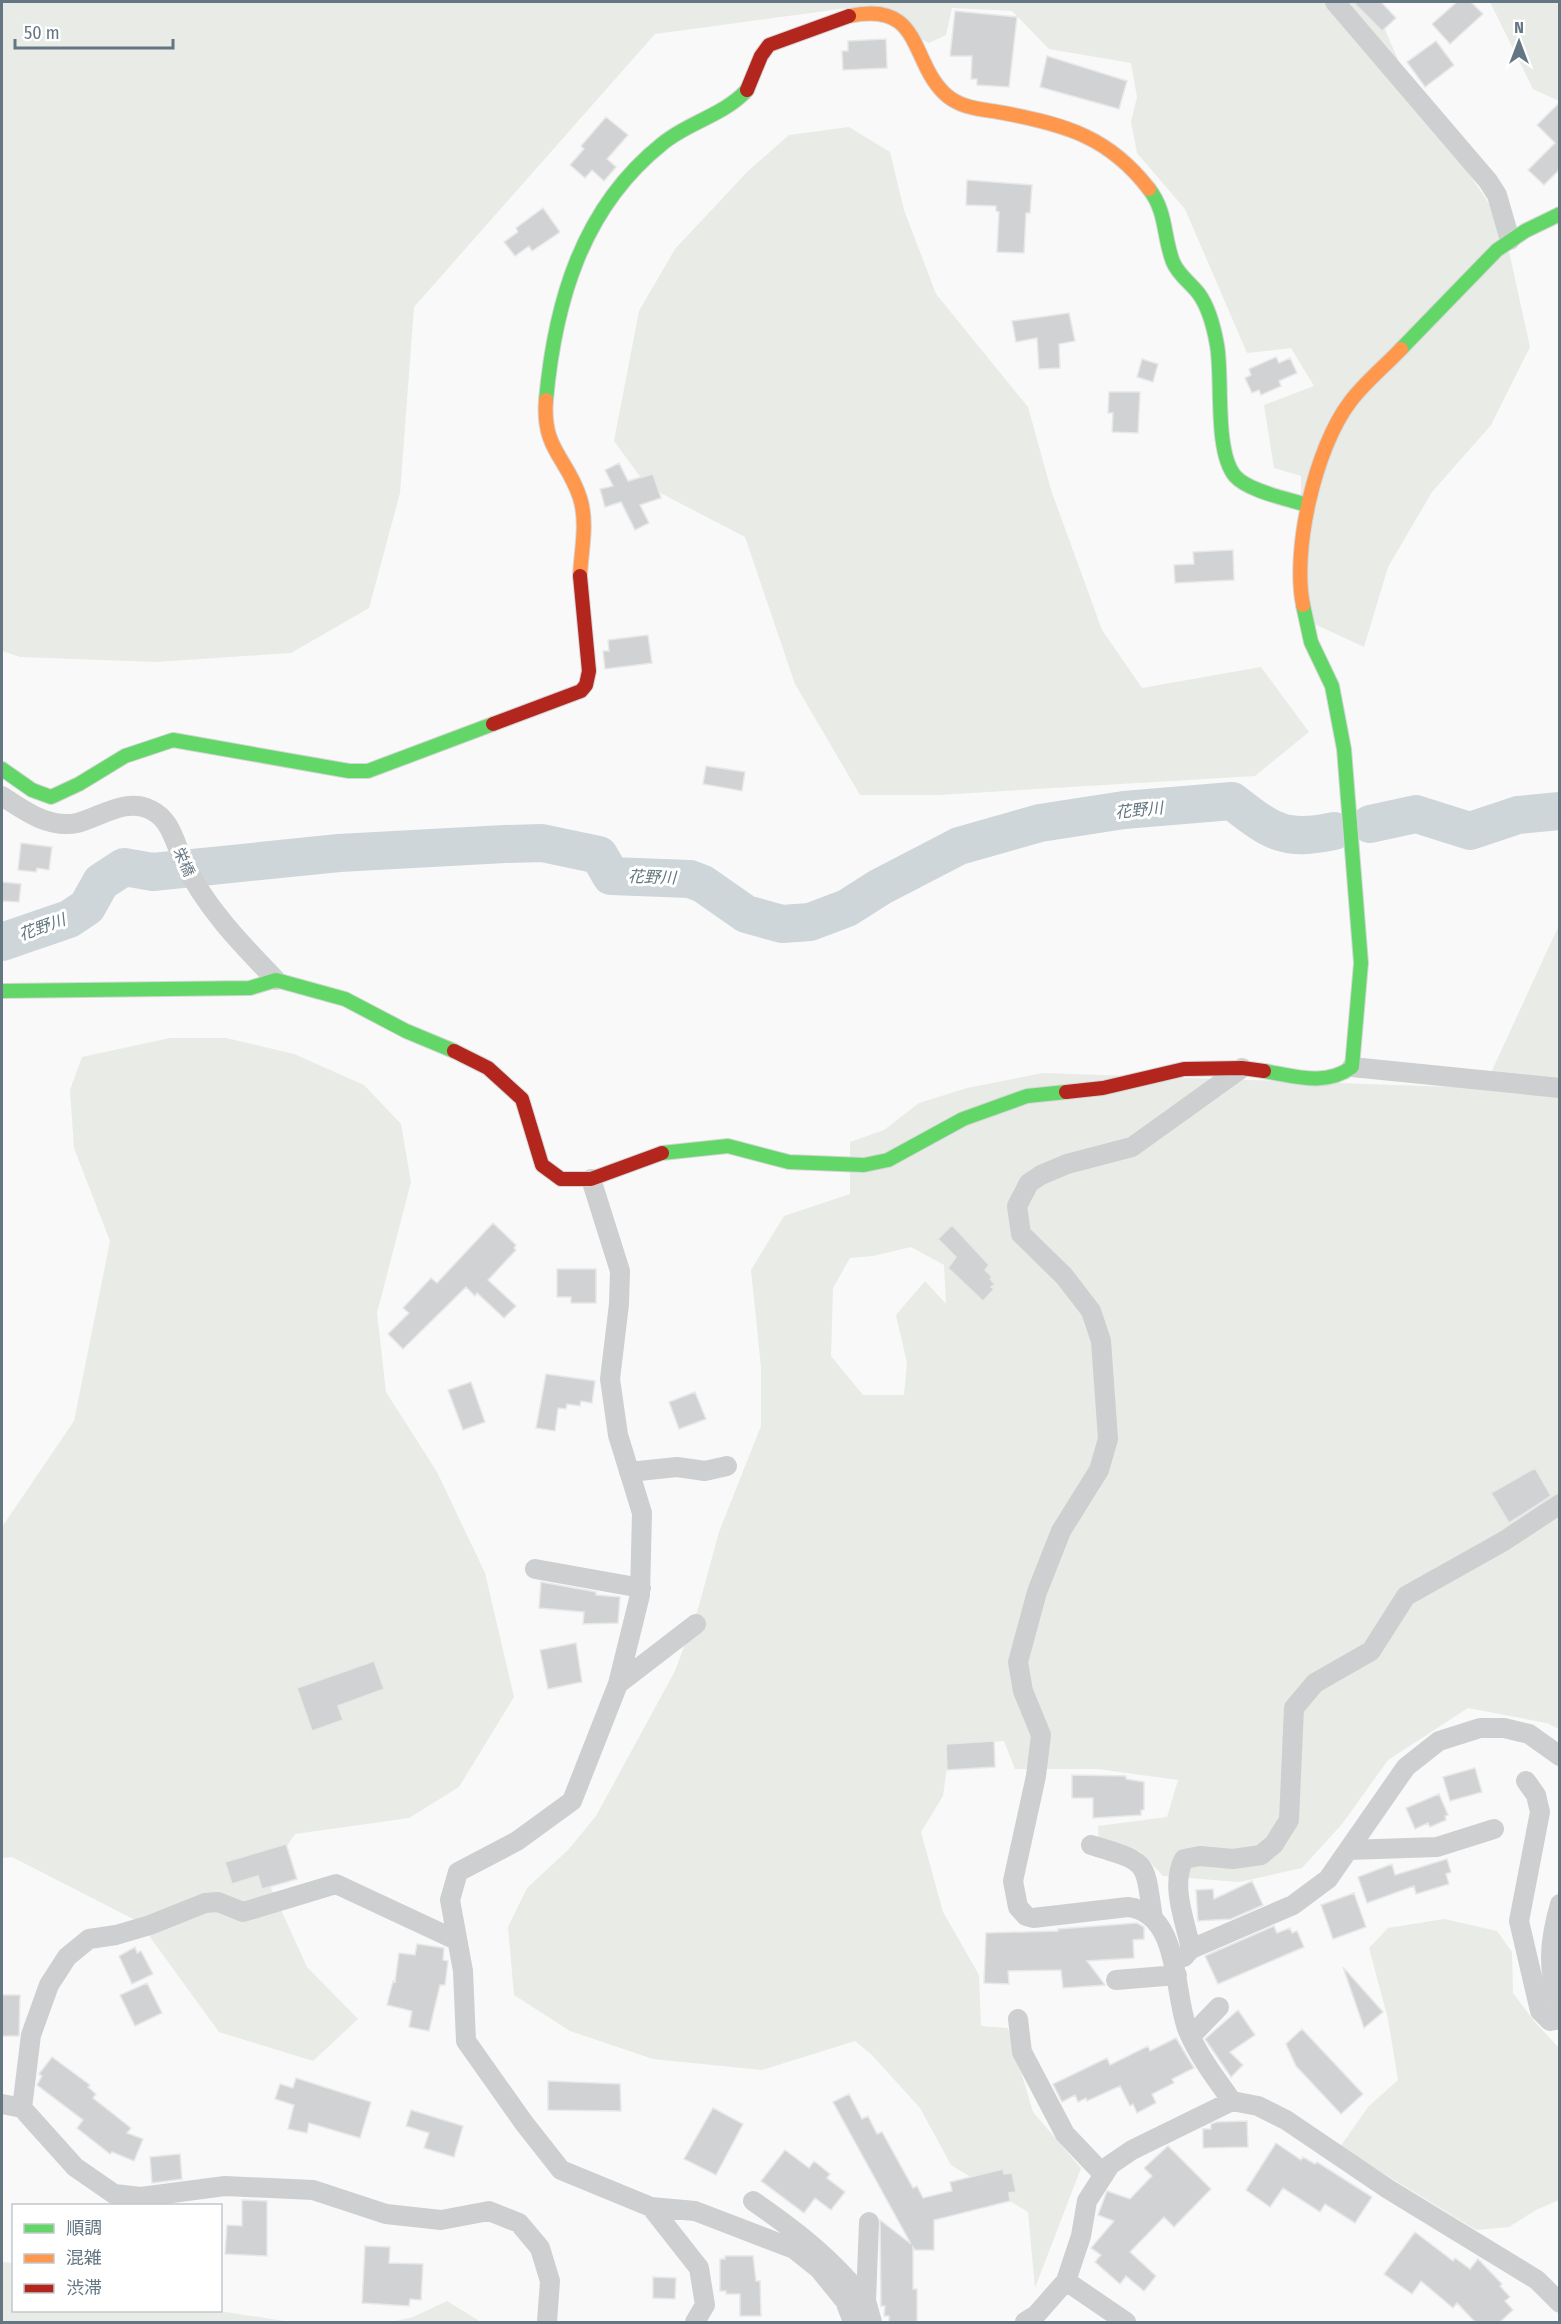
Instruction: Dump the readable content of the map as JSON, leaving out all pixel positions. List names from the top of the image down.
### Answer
{
  "streets": {
    "street": ["栄橋"]
  },
  "water": ["花野川"],
  "legend": ["順調", "混雑", "渋滞"],
  "scale_bar": "50 m",
  "north": "top"
}
